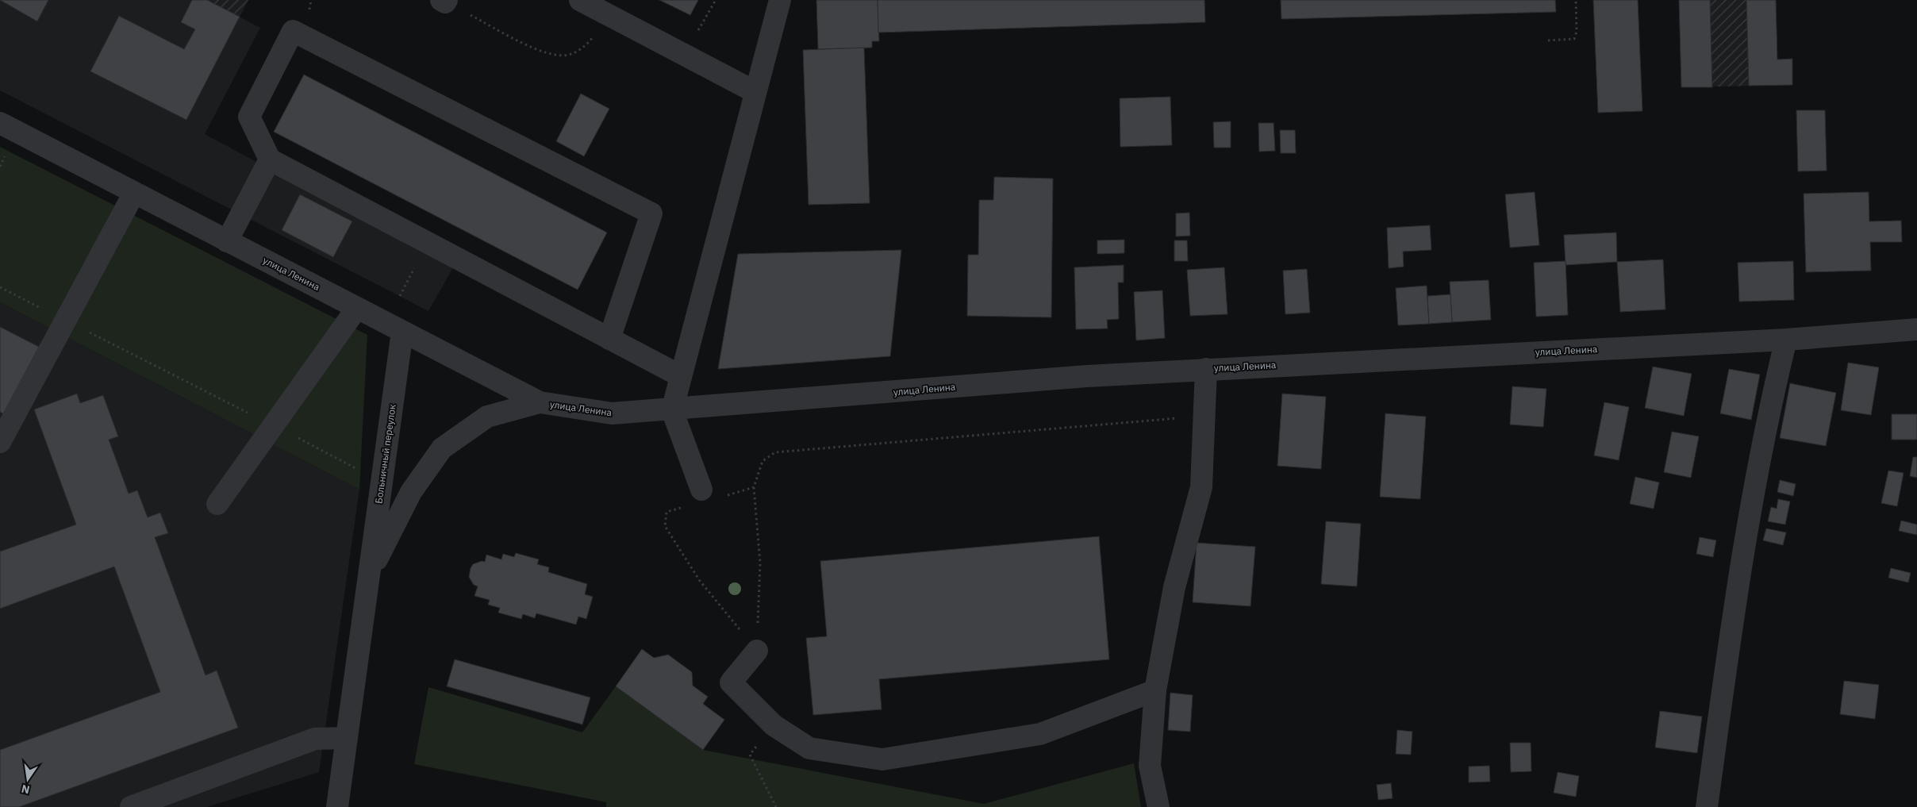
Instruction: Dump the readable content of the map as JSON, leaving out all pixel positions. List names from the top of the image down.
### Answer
{
  "streets": {
    "street": ["улица Ленина", "Больничный переулок"]
  },
  "crossings": [
    ["улица Ленина", "Больничный переулок"]
  ],
  "north": "bottom"
}
